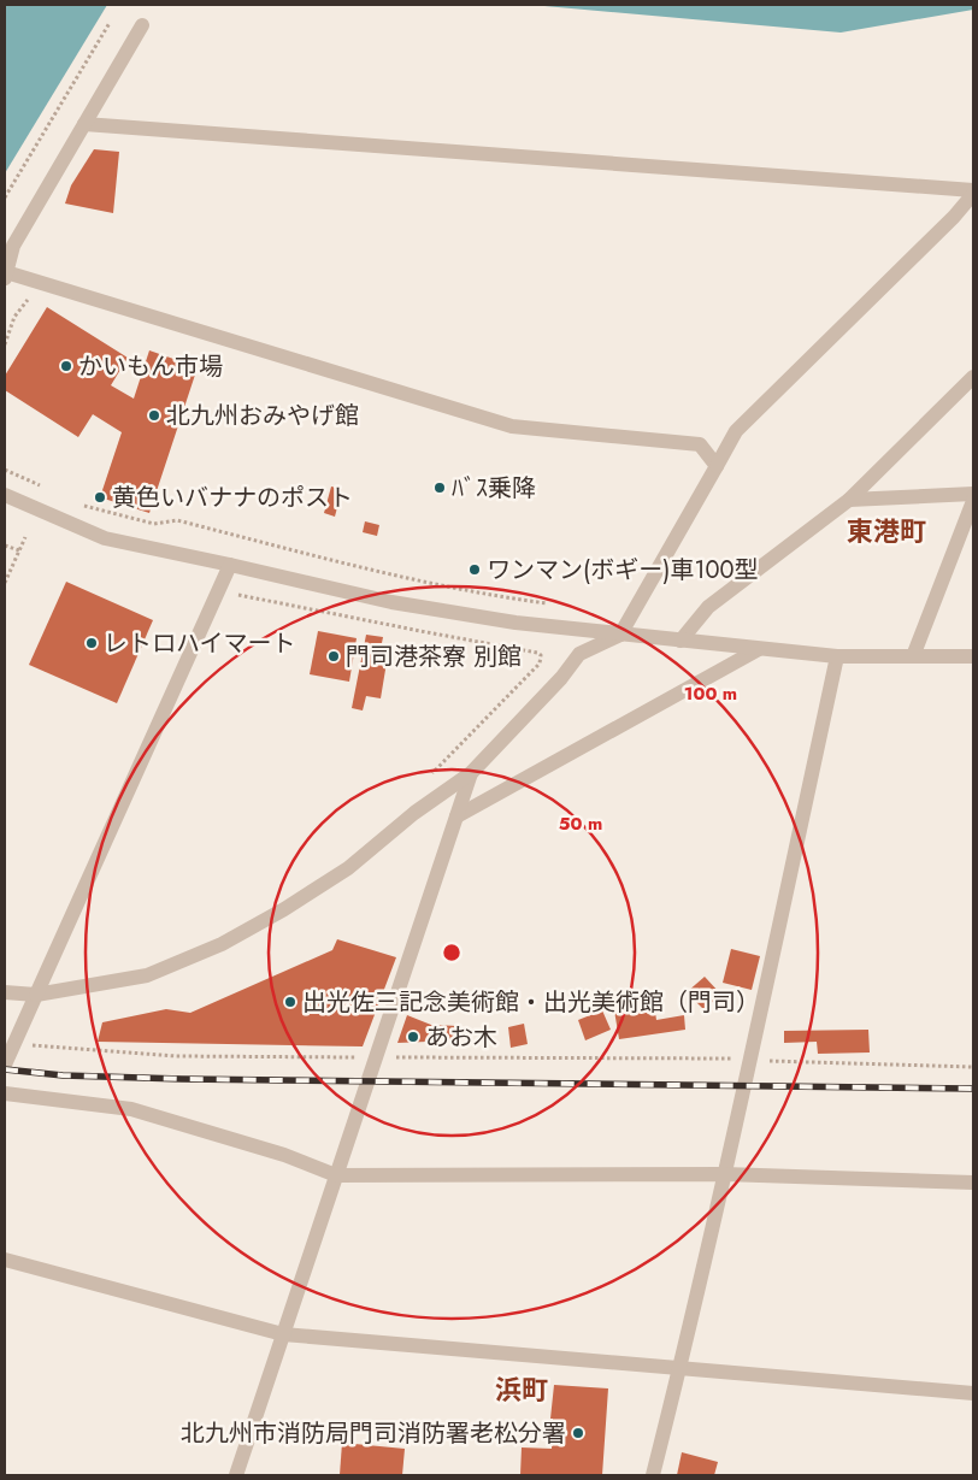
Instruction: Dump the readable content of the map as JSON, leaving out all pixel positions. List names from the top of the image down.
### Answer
{
  "districts": ["東港町", "浜町"],
  "places": [
    "かいもん市場",
    "北九州おみやげ館",
    "ﾊﾞｽ乗降",
    "黄色いバナナのポスト",
    "ワンマン(ボギー)車100型",
    "レトロハイマート",
    "門司港茶寮 別館",
    "出光佐三記念美術館・出光美術館（門司）",
    "あお木",
    "北九州市消防局門司消防署老松分署"
  ],
  "rings": ["100 m", "50 m"]
}
